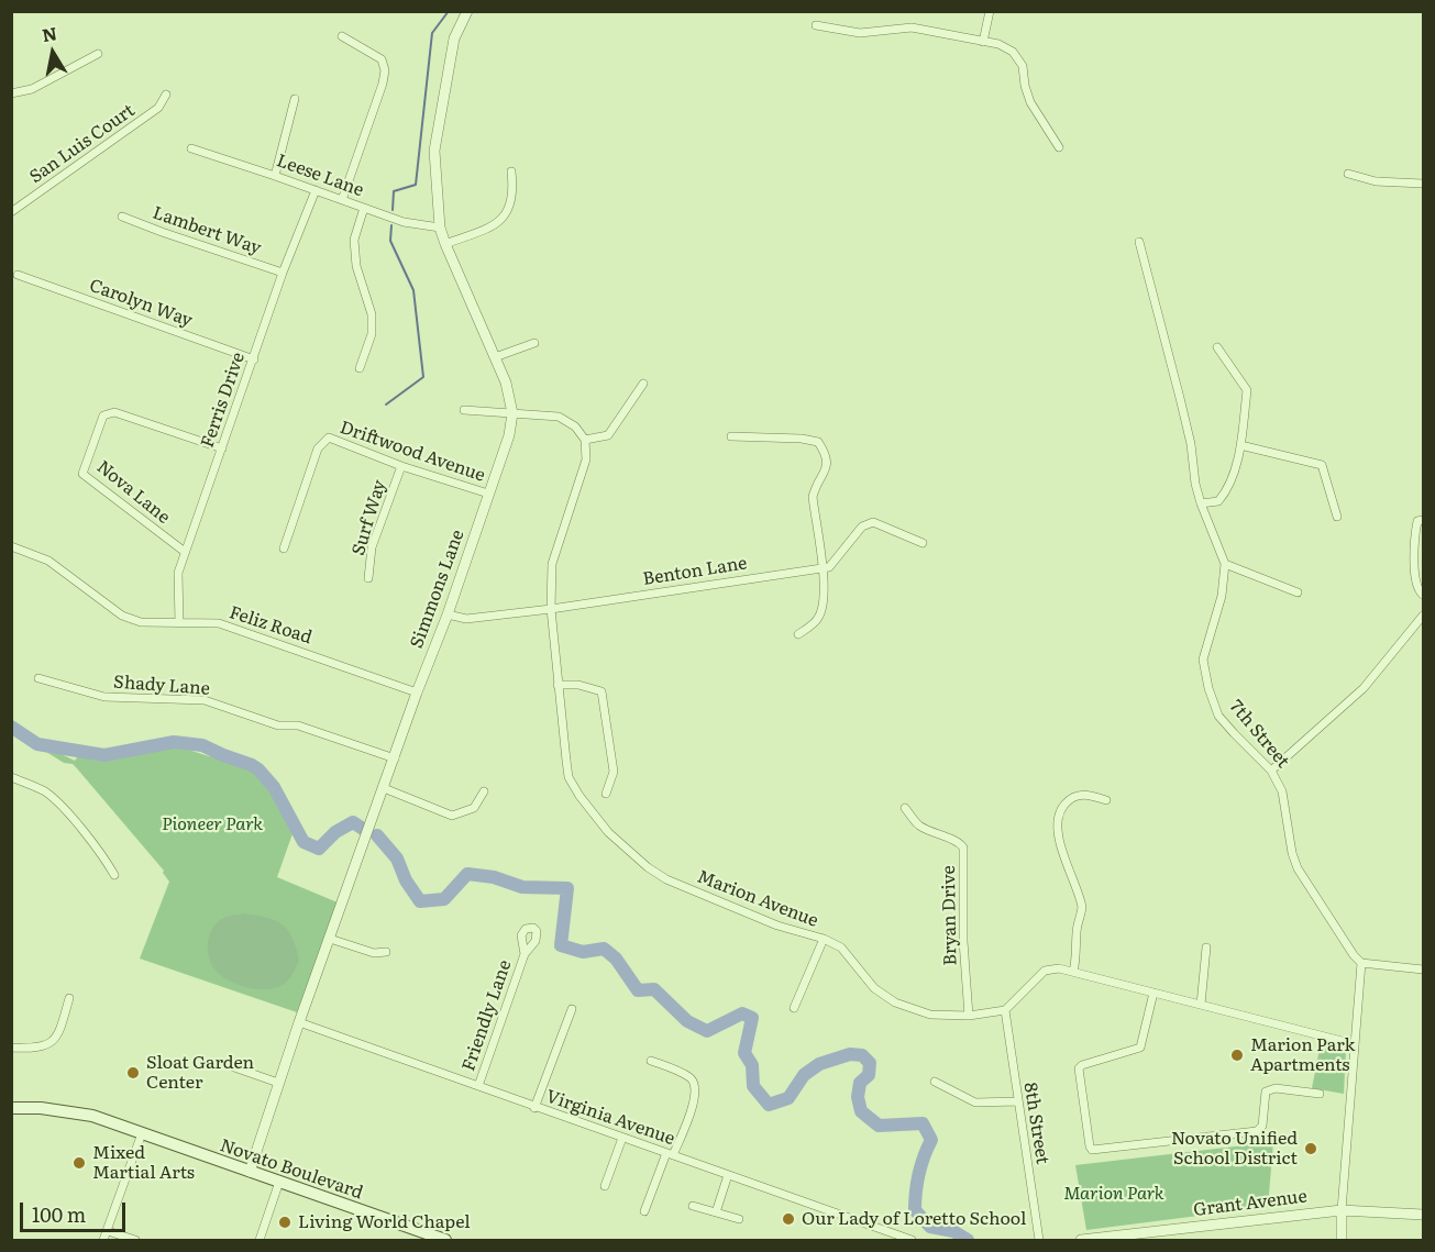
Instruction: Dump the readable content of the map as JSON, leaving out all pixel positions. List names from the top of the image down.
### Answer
{
  "streets": {
    "main road": ["Novato Boulevard"],
    "street": [
      "San Luis Court",
      "Leese Lane",
      "Lambert Way",
      "Carolyn Way",
      "Ferris Drive",
      "Driftwood Avenue",
      "Nova Lane",
      "Surf Way",
      "Benton Lane",
      "Simmons Lane",
      "Feliz Road",
      "Shady Lane",
      "7th Street",
      "Marion Avenue",
      "Bryan Drive",
      "Friendly Lane",
      "Virginia Avenue",
      "8th Street",
      "Grant Avenue"
    ]
  },
  "crossings": [
    ["Leese Lane", "Ferris Drive"],
    ["Leese Lane", "Simmons Lane"],
    ["Lambert Way", "Ferris Drive"],
    ["Carolyn Way", "Ferris Drive"],
    ["Ferris Drive", "Nova Lane"],
    ["Ferris Drive", "Feliz Road"],
    ["Driftwood Avenue", "Surf Way"],
    ["Driftwood Avenue", "Simmons Lane"],
    ["Benton Lane", "Simmons Lane"],
    ["Benton Lane", "Marion Avenue"],
    ["Simmons Lane", "Feliz Road"],
    ["Simmons Lane", "Shady Lane"],
    ["Simmons Lane", "Virginia Avenue"],
    ["Simmons Lane", "Novato Boulevard"],
    ["Marion Avenue", "Bryan Drive"],
    ["Marion Avenue", "8th Street"],
    ["Friendly Lane", "Virginia Avenue"]
  ],
  "parks": ["Pioneer Park", "Marion Park"],
  "places": [
    "Marion Park Apartments",
    "Sloat Garden Center",
    "Novato Unified School District",
    "Mixed Martial Arts",
    "Our Lady of Loretto School",
    "Living World Chapel"
  ],
  "scale_bar": "100 m",
  "north": "top"
}
